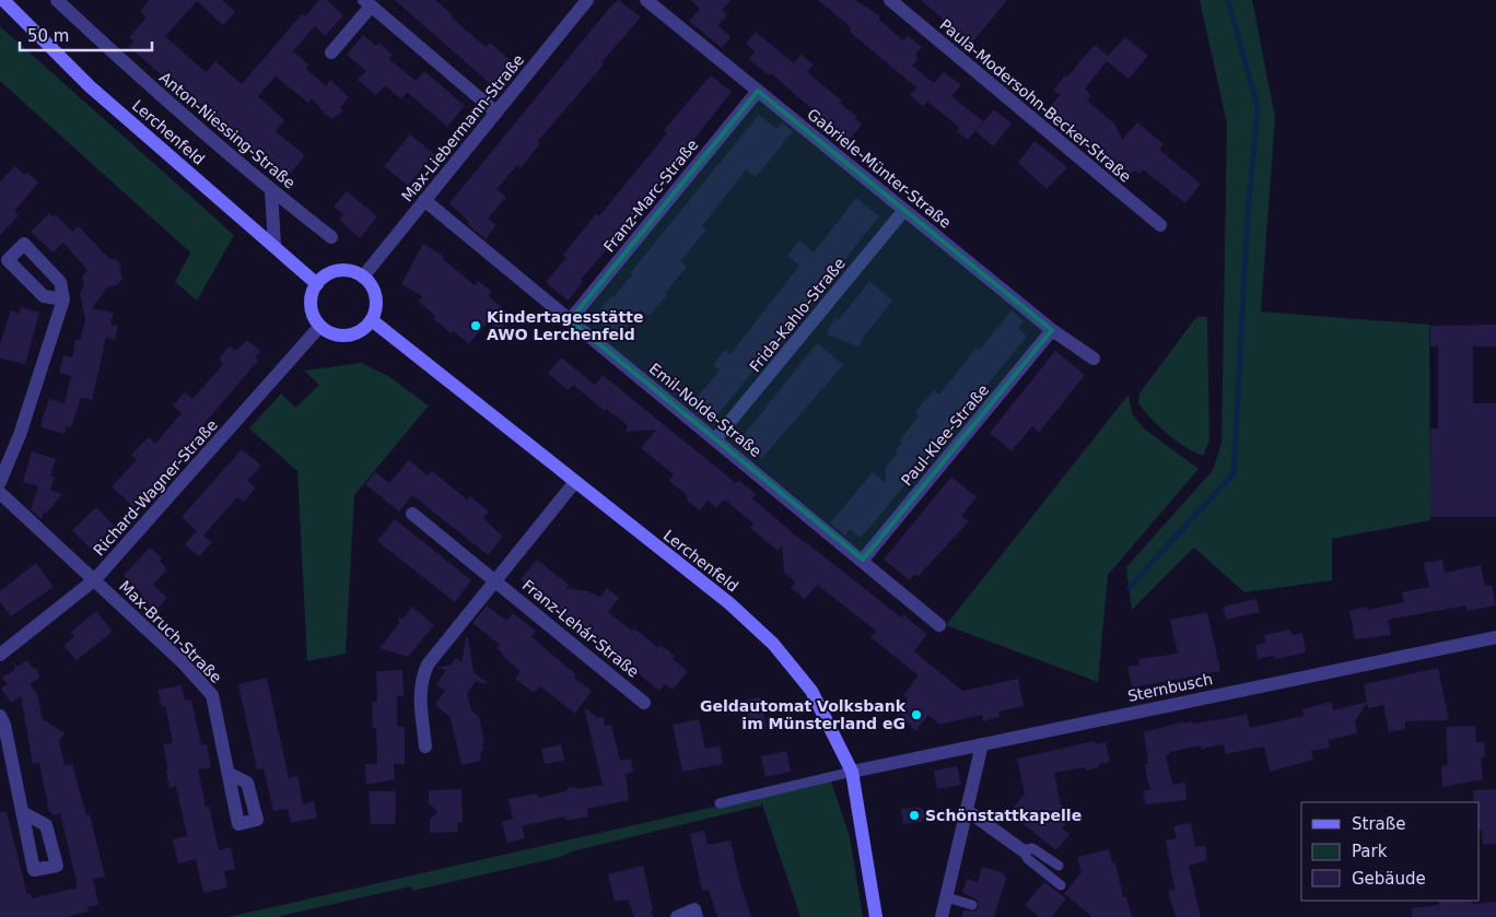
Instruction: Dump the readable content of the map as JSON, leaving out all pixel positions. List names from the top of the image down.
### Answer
{
  "streets": {
    "street": [
      "Paula-Modersohn-Becker-Straße",
      "Max-Liebermann-Straße",
      "Anton-Niessing-Straße",
      "Lerchenfeld",
      "Gabriele-Münter-Straße",
      "Franz-Marc-Straße",
      "Frida-Kahlo-Straße",
      "Emil-Nolde-Straße",
      "Paul-Klee-Straße",
      "Richard-Wagner-Straße",
      "Franz-Lehár-Straße",
      "Max-Bruch-Straße",
      "Sternbusch"
    ]
  },
  "crossings": [
    ["Max-Liebermann-Straße", "Lerchenfeld"],
    ["Max-Liebermann-Straße", "Emil-Nolde-Straße"],
    ["Max-Liebermann-Straße", "Richard-Wagner-Straße"],
    ["Lerchenfeld", "Richard-Wagner-Straße"],
    ["Lerchenfeld", "Sternbusch"],
    ["Gabriele-Münter-Straße", "Franz-Marc-Straße"],
    ["Gabriele-Münter-Straße", "Frida-Kahlo-Straße"],
    ["Gabriele-Münter-Straße", "Paul-Klee-Straße"],
    ["Franz-Marc-Straße", "Emil-Nolde-Straße"],
    ["Frida-Kahlo-Straße", "Emil-Nolde-Straße"],
    ["Emil-Nolde-Straße", "Paul-Klee-Straße"],
    ["Richard-Wagner-Straße", "Max-Bruch-Straße"]
  ],
  "places": ["Kindertagesstätte AWO Lerchenfeld", "Geldautomat Volksbank im Münsterland eG", "Schönstattkapelle"],
  "legend": ["Straße", "Park", "Gebäude"],
  "scale_bar": "50 m"
}
